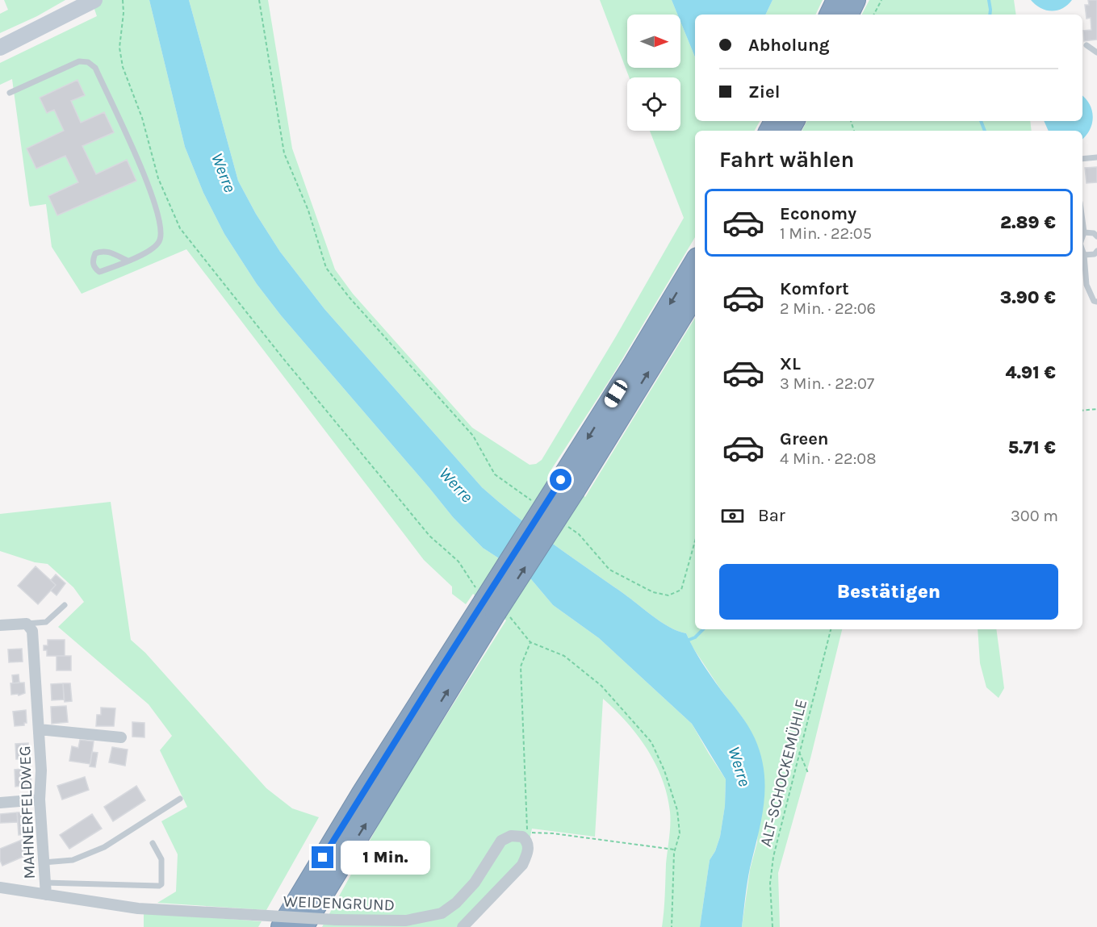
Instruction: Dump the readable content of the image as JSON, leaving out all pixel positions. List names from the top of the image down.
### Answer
{
  "streets": {
    "street": ["MAHNERFELDWEG", "WEIDENGRUND"],
    "path": ["ALT-SCHOCKEMÜHLE"]
  },
  "crossings": [
    ["MAHNERFELDWEG", "WEIDENGRUND"]
  ],
  "water": ["Werre"],
  "north": "right",
  "page": {
    "banner": ["Abholung", "Ziel"],
    "heading": "Fahrt wählen",
    "list": [
      {
        "name": "Economy",
        "note": "1 Min. · 22:05",
        "value": "2.89 €"
      },
      {
        "name": "Komfort",
        "note": "2 Min. · 22:06",
        "value": "3.90 €"
      },
      {
        "name": "XL",
        "note": "3 Min. · 22:07",
        "value": "4.91 €"
      },
      {
        "name": "Green",
        "note": "4 Min. · 22:08",
        "value": "5.71 €"
      }
    ],
    "pay": ["Bar", "300 m"],
    "buttons": "Bestätigen",
    "bubble": "1 Min."
  }
}
